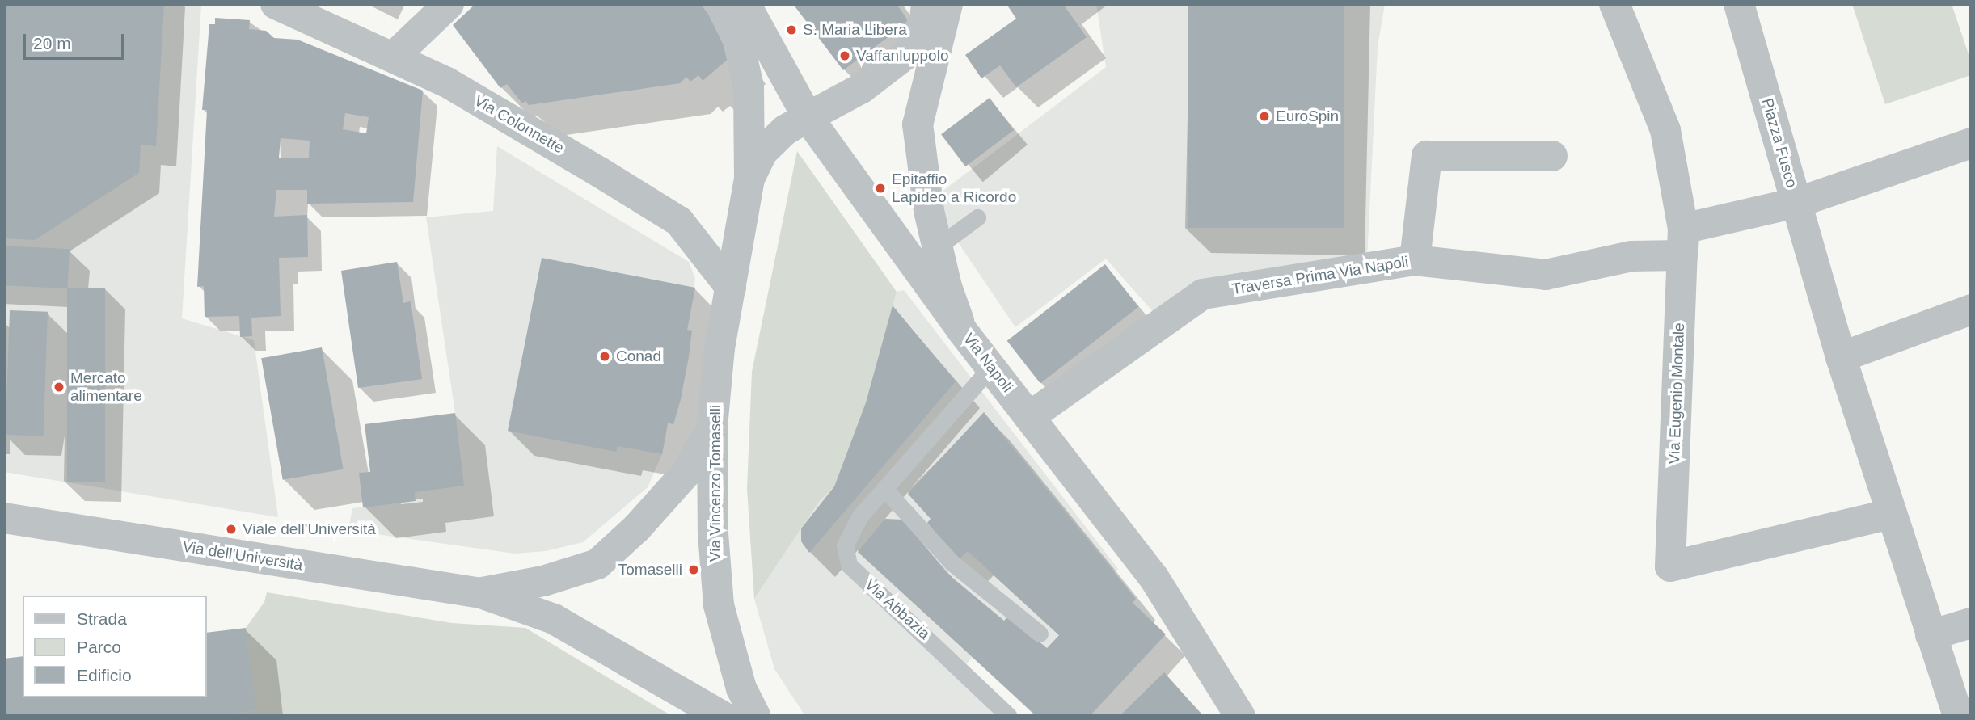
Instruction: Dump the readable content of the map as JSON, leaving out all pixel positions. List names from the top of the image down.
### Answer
{
  "streets": {
    "street": [
      "Via Colonnette",
      "Piazza Fusco",
      "Traversa Prima Via Napoli",
      "Via Napoli",
      "Via Eugenio Montale",
      "Via Vincenzo Tomaselli",
      "Via dell'Università"
    ],
    "lane": ["Via Abbazia"]
  },
  "crossings": [
    ["Via Colonnette", "Via Vincenzo Tomaselli"],
    ["Piazza Fusco", "Traversa Prima Via Napoli"],
    ["Traversa Prima Via Napoli", "Via Napoli"],
    ["Traversa Prima Via Napoli", "Via Eugenio Montale"],
    ["Via Napoli", "Via Abbazia"],
    ["Via Vincenzo Tomaselli", "Via dell'Università"]
  ],
  "places": [
    "S. Maria Libera",
    "Vaffanluppolo",
    "EuroSpin",
    "Epitaffio Lapideo a Ricordo",
    "Conad",
    "Mercato alimentare",
    "Viale dell'Università",
    "Tomaselli"
  ],
  "legend": ["Strada", "Parco", "Edificio"],
  "scale_bar": "20 m"
}
